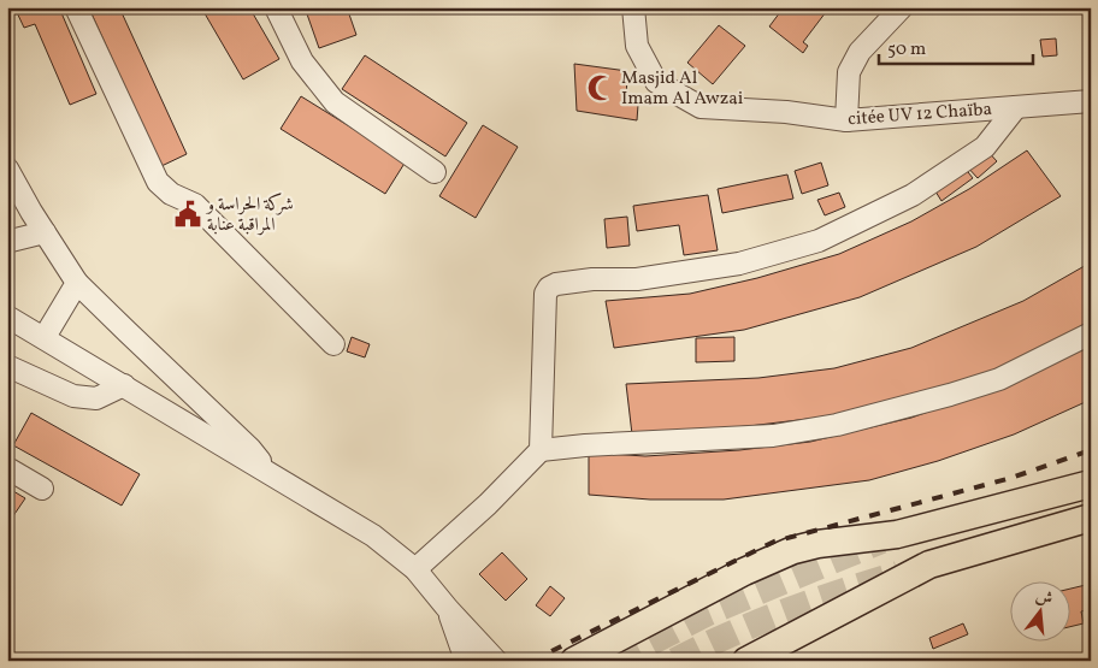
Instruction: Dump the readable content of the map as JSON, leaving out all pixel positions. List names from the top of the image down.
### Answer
{
  "streets": {
    "street": ["citée UV 12 Chaïba"]
  },
  "places": {
    "mosque": ["Masjid Al Imam Al Awzai"],
    "public building": ["شركة الحراسة و المراقبة عنابة"]
  },
  "scale_bar": "50 m",
  "north": "top"
}
